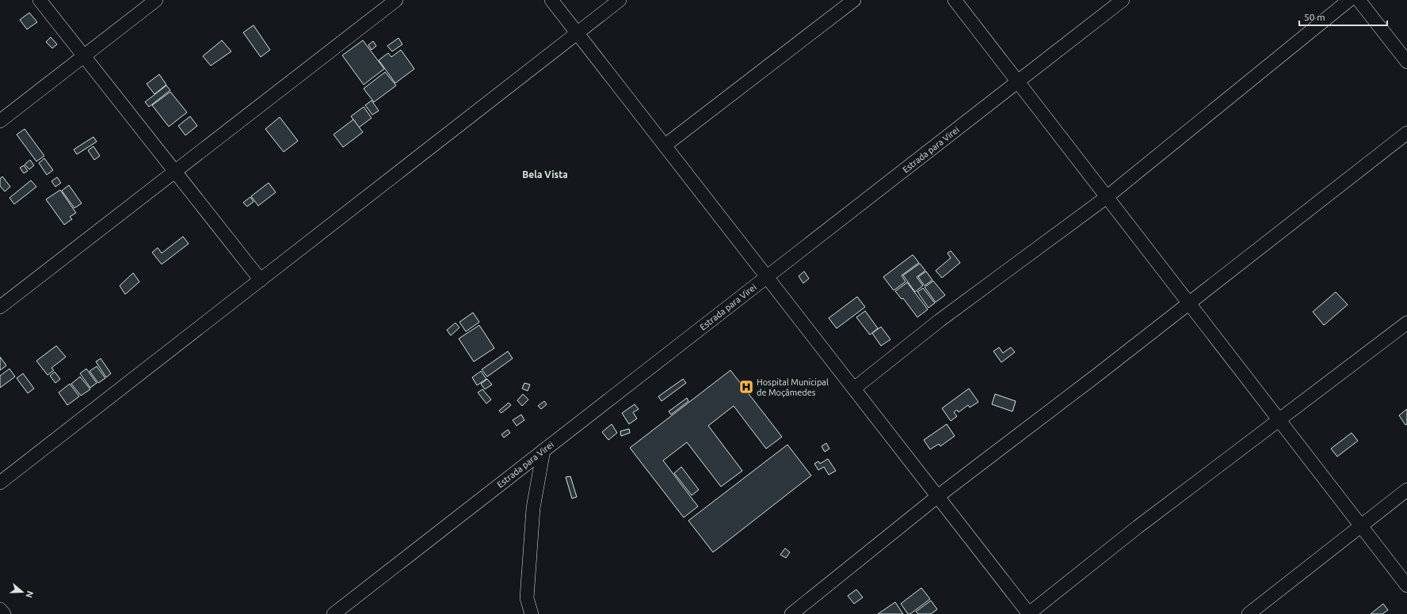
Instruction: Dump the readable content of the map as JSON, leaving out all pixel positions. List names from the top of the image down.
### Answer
{
  "streets": {
    "street": ["Estrada para Virei"]
  },
  "districts": ["Bela Vista"],
  "places": {
    "hospital": ["Hospital Municipal de Moçâmedes"]
  },
  "scale_bar": "50 m",
  "north": "right"
}
